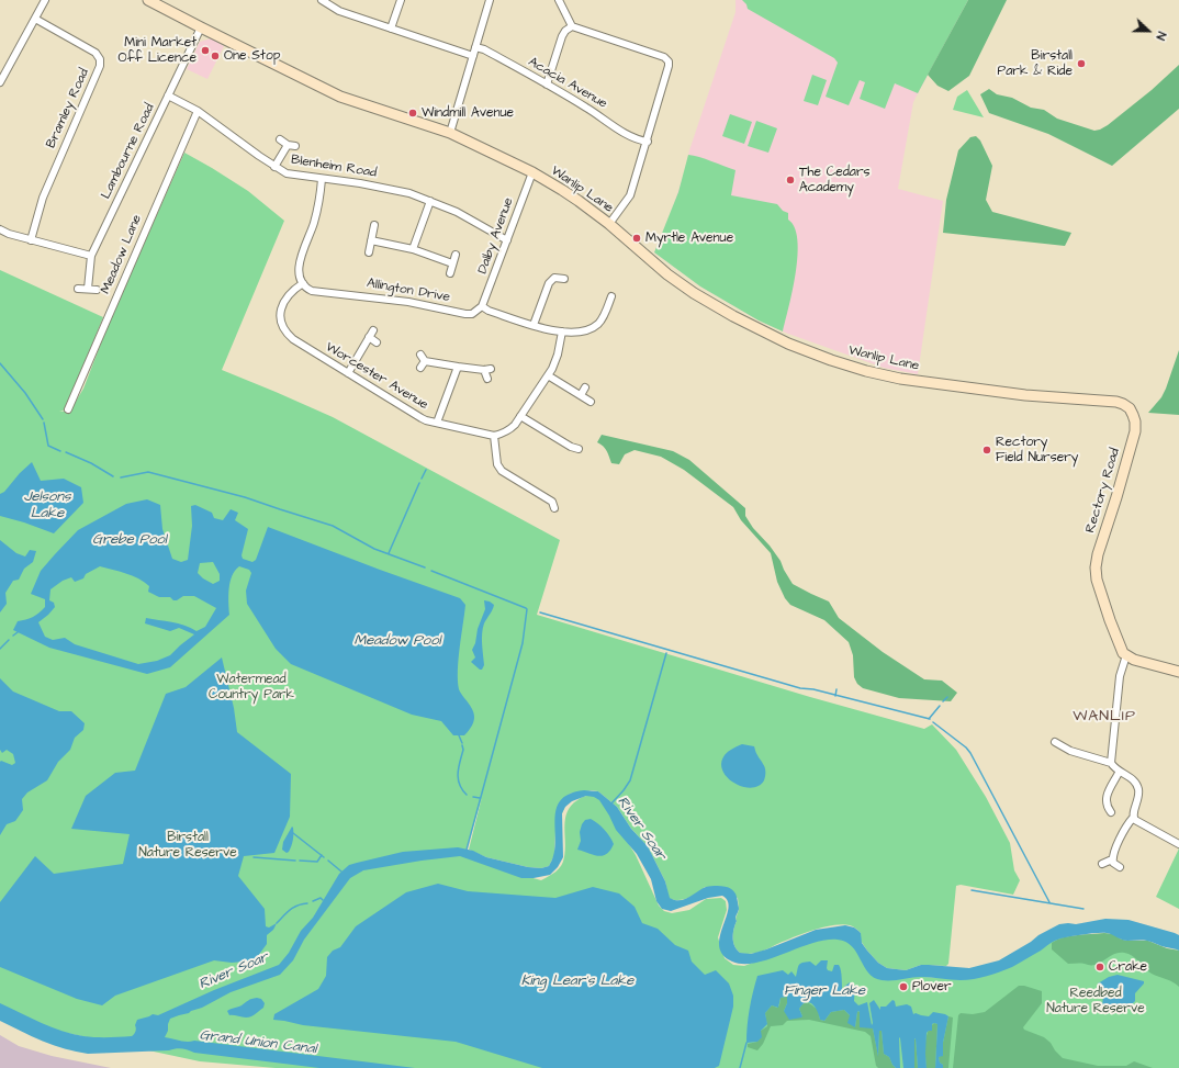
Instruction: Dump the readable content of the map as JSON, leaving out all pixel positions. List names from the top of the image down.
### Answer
{
  "streets": {
    "street": [
      "Acacia Avenue",
      "Bramley Road",
      "Lambourne Road",
      "Blenheim Road",
      "Wanlip Lane",
      "Dalby Avenue",
      "Meadow Lane",
      "Allington Drive",
      "Worcester Avenue",
      "Rectory Road"
    ]
  },
  "crossings": [
    ["Lambourne Road", "Blenheim Road"],
    ["Lambourne Road", "Wanlip Lane"],
    ["Blenheim Road", "Dalby Avenue"],
    ["Blenheim Road", "Meadow Lane"],
    ["Wanlip Lane", "Dalby Avenue"],
    ["Wanlip Lane", "Rectory Road"],
    ["Dalby Avenue", "Allington Drive"],
    ["Allington Drive", "Worcester Avenue"]
  ],
  "districts": ["WANLIP"],
  "water": [
    "Jelsons Lake",
    "Grebe Pool",
    "Meadow Pool",
    "River Soar",
    "King Lear's Lake",
    "Finger Lake",
    "Grand Union Canal"
  ],
  "parks": ["Watermead Country Park", "Birstall Nature Reserve", "Reedbed Nature Reserve"],
  "places": [
    "Mini Market Off Licence",
    "One Stop",
    "Birstall Park & Ride",
    "Windmill Avenue",
    "The Cedars Academy",
    "Myrtle Avenue",
    "Rectory Field Nursery",
    "Crake",
    "Plover"
  ],
  "north": "right"
}
